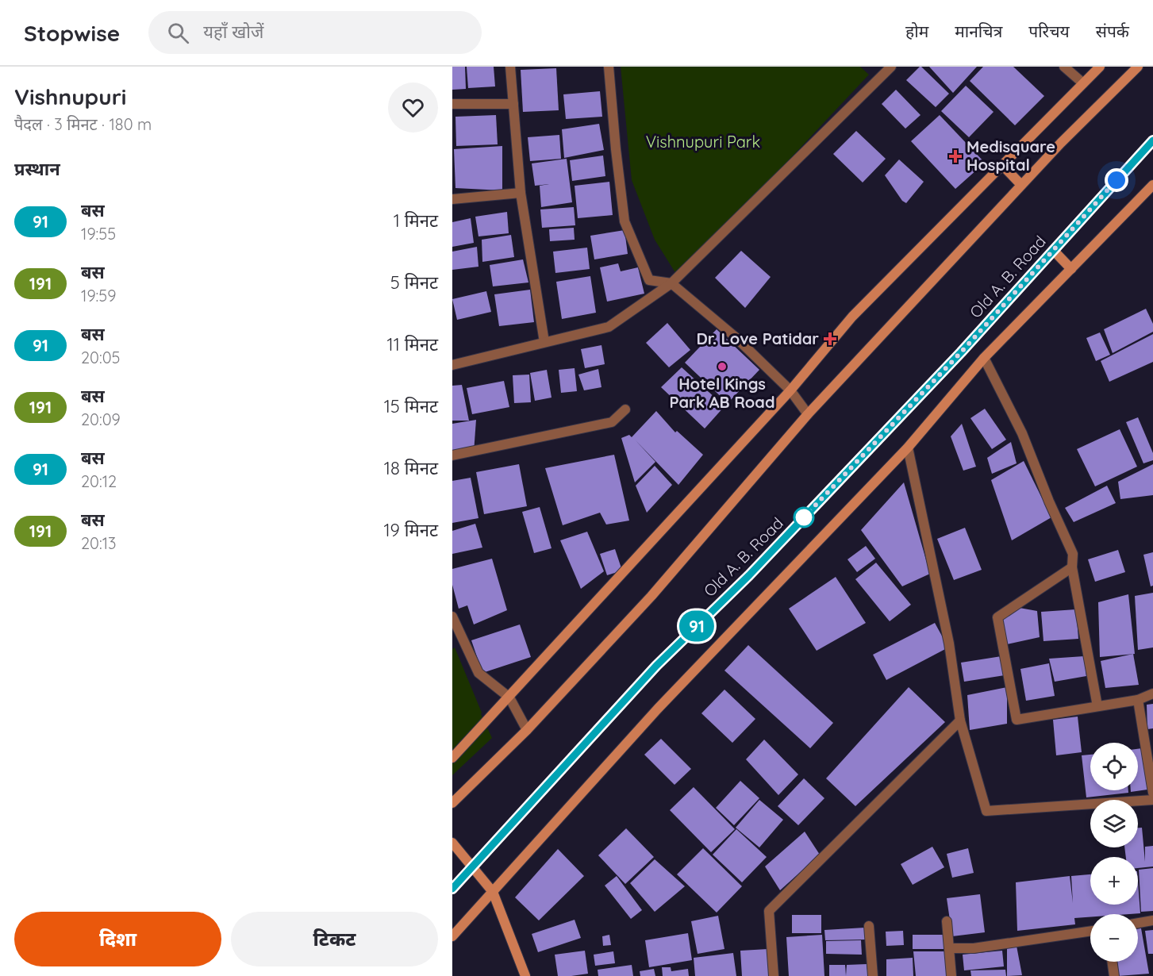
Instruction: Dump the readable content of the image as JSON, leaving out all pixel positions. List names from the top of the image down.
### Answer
{
  "streets": {
    "street": ["Old A. B. Road"]
  },
  "parks": ["Vishnupuri Park"],
  "places": {
    "health": ["Medisquare Hospital", "Dr. Love Patidar"],
    "other": ["Hotel Kings Park AB Road"]
  },
  "lines": ["bus line 91"],
  "page": {
    "header": "Stopwise",
    "search": "यहाँ खोजें",
    "nav": [
      "होम",
      "मानचित्र",
      "परिचय",
      "संपर्क"
    ],
    "heading": [
      ["Vishnupuri", "पैदल · 3 मिनट · 180 m"],
      "प्रस्थान"
    ],
    "on_map": "91",
    "list": [
      {
        "mark": "91",
        "name": "बस",
        "note": "19:55",
        "value": "1 मिनट"
      },
      {
        "mark": "191",
        "name": "बस",
        "note": "19:59",
        "value": "5 मिनट"
      },
      {
        "mark": "91",
        "name": "बस",
        "note": "20:05",
        "value": "11 मिनट"
      },
      {
        "mark": "191",
        "name": "बस",
        "note": "20:09",
        "value": "15 मिनट"
      },
      {
        "mark": "91",
        "name": "बस",
        "note": "20:12",
        "value": "18 मिनट"
      },
      {
        "mark": "191",
        "name": "बस",
        "note": "20:13",
        "value": "19 मिनट"
      }
    ],
    "map_buttons": ["+", "−"],
    "buttons": ["दिशा", "टिकट"]
  }
}
